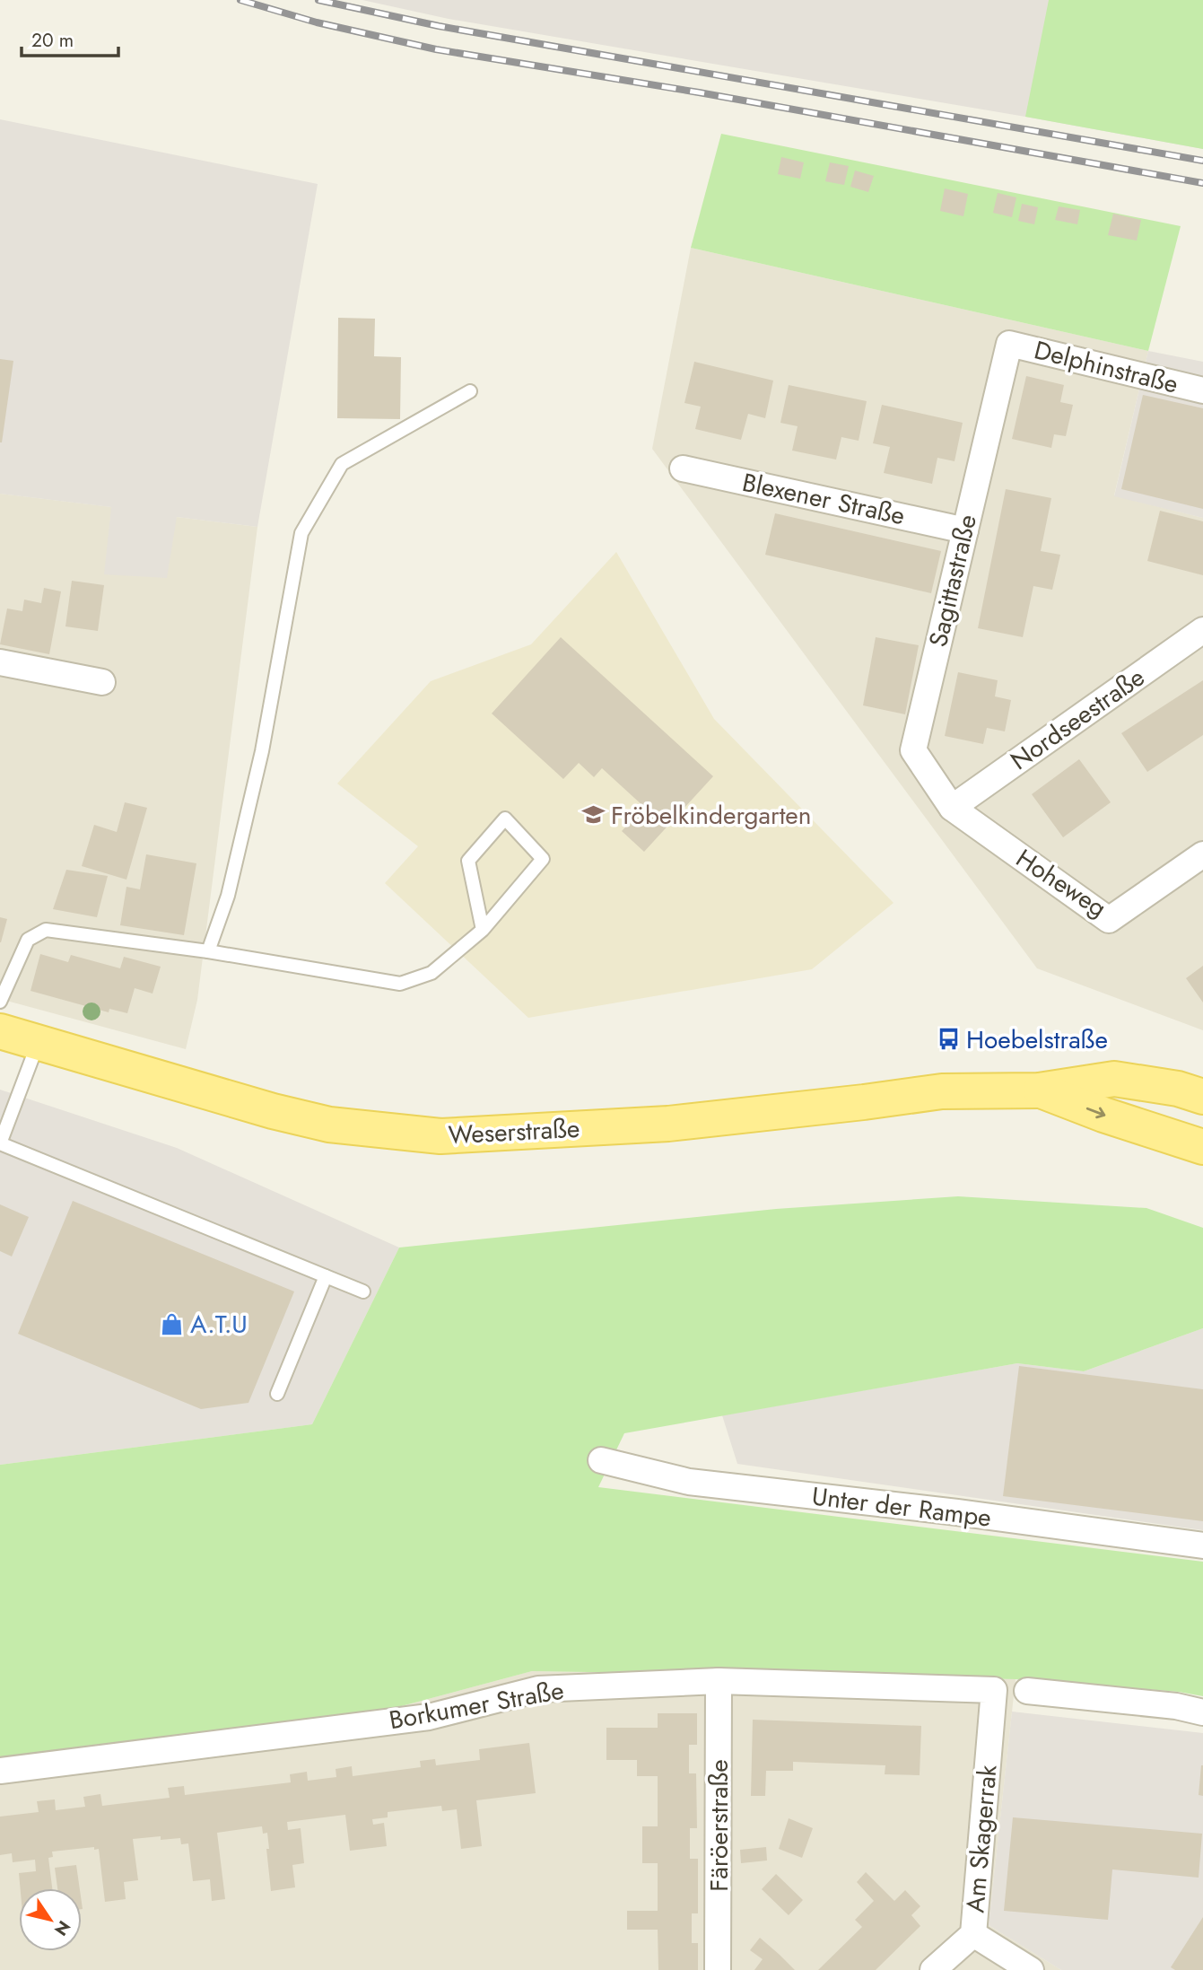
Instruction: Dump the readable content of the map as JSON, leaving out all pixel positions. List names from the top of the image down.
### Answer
{
  "streets": {
    "main road": ["Weserstraße"],
    "street": [
      "Delphinstraße",
      "Blexener Straße",
      "Sagittastraße",
      "Nordseestraße",
      "Hoheweg",
      "Unter der Rampe",
      "Borkumer Straße",
      "Färöerstraße",
      "Am Skagerrak"
    ]
  },
  "crossings": [
    ["Delphinstraße", "Sagittastraße"],
    ["Blexener Straße", "Sagittastraße"],
    ["Sagittastraße", "Nordseestraße"],
    ["Sagittastraße", "Hoheweg"],
    ["Nordseestraße", "Hoheweg"],
    ["Borkumer Straße", "Färöerstraße"],
    ["Borkumer Straße", "Am Skagerrak"]
  ],
  "places": {
    "school or university": ["Fröbelkindergarten"],
    "bus stop": ["Hoebelstraße"],
    "shop": ["A.T.U"]
  },
  "scale_bar": "20 m",
  "north": "bottom right"
}
